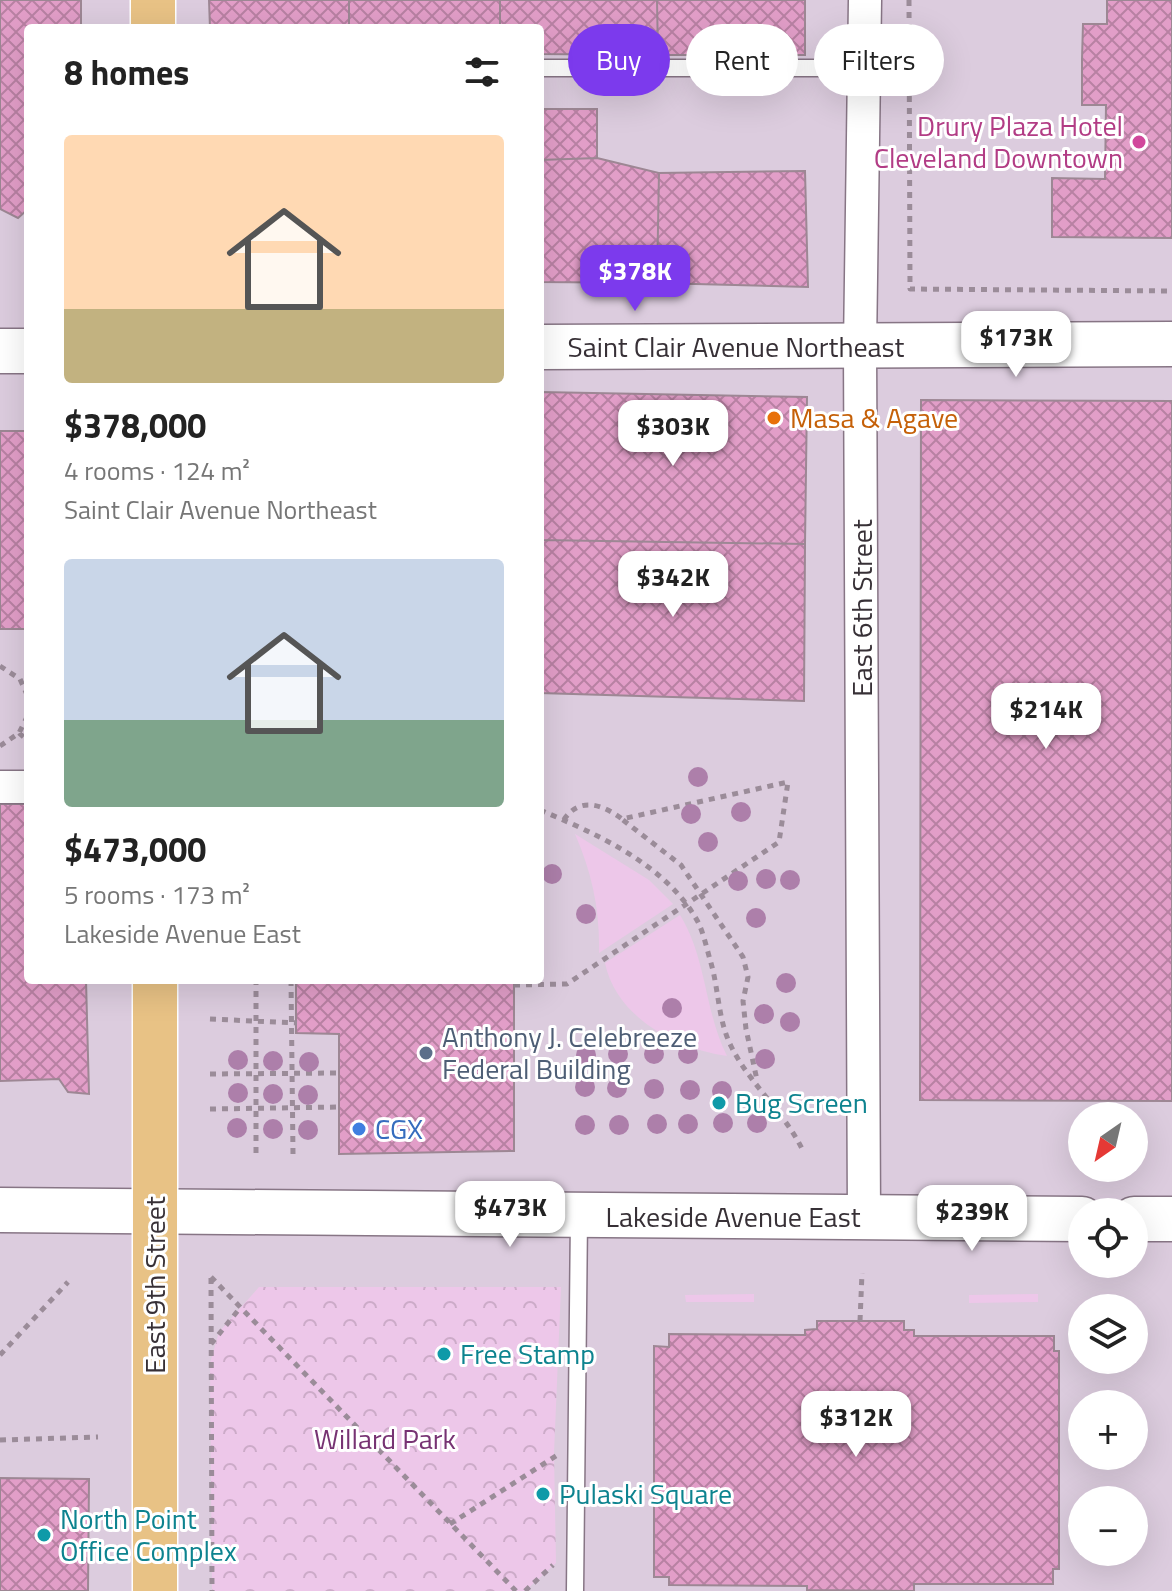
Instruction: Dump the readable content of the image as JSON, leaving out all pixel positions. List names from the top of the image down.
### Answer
{
  "streets": {
    "main road": ["East 9th Street"],
    "street": ["Saint Clair Avenue Northeast", "East 6th Street", "Lakeside Avenue East"]
  },
  "crossings": [
    ["Saint Clair Avenue Northeast", "East 6th Street"],
    ["East 6th Street", "Lakeside Avenue East"],
    ["Lakeside Avenue East", "East 9th Street"]
  ],
  "parks": ["Willard Park"],
  "places": [
    "Drury Plaza Hotel Cleveland Downtown",
    "Masa & Agave",
    "Anthony J. Celebreeze Federal Building",
    "Bug Screen",
    "CGX",
    "Free Stamp",
    "Pulaski Square",
    "North Point Office Complex"
  ],
  "north": "bottom left",
  "page": {
    "chip": ["Buy", "Rent", "Filters"],
    "heading": "8 homes",
    "list": [
      {
        "name": "$378,000",
        "note": "4 rooms · 124 m² · Saint Clair Avenue Northeast"
      },
      {
        "name": "$473,000",
        "note": "5 rooms · 173 m² · Lakeside Avenue East"
      }
    ],
    "price": [
      "$378K",
      "$173K",
      "$303K",
      "$342K",
      "$214K",
      "$473K",
      "$239K",
      "$312K"
    ],
    "map_buttons": ["+", "−"]
  }
}
